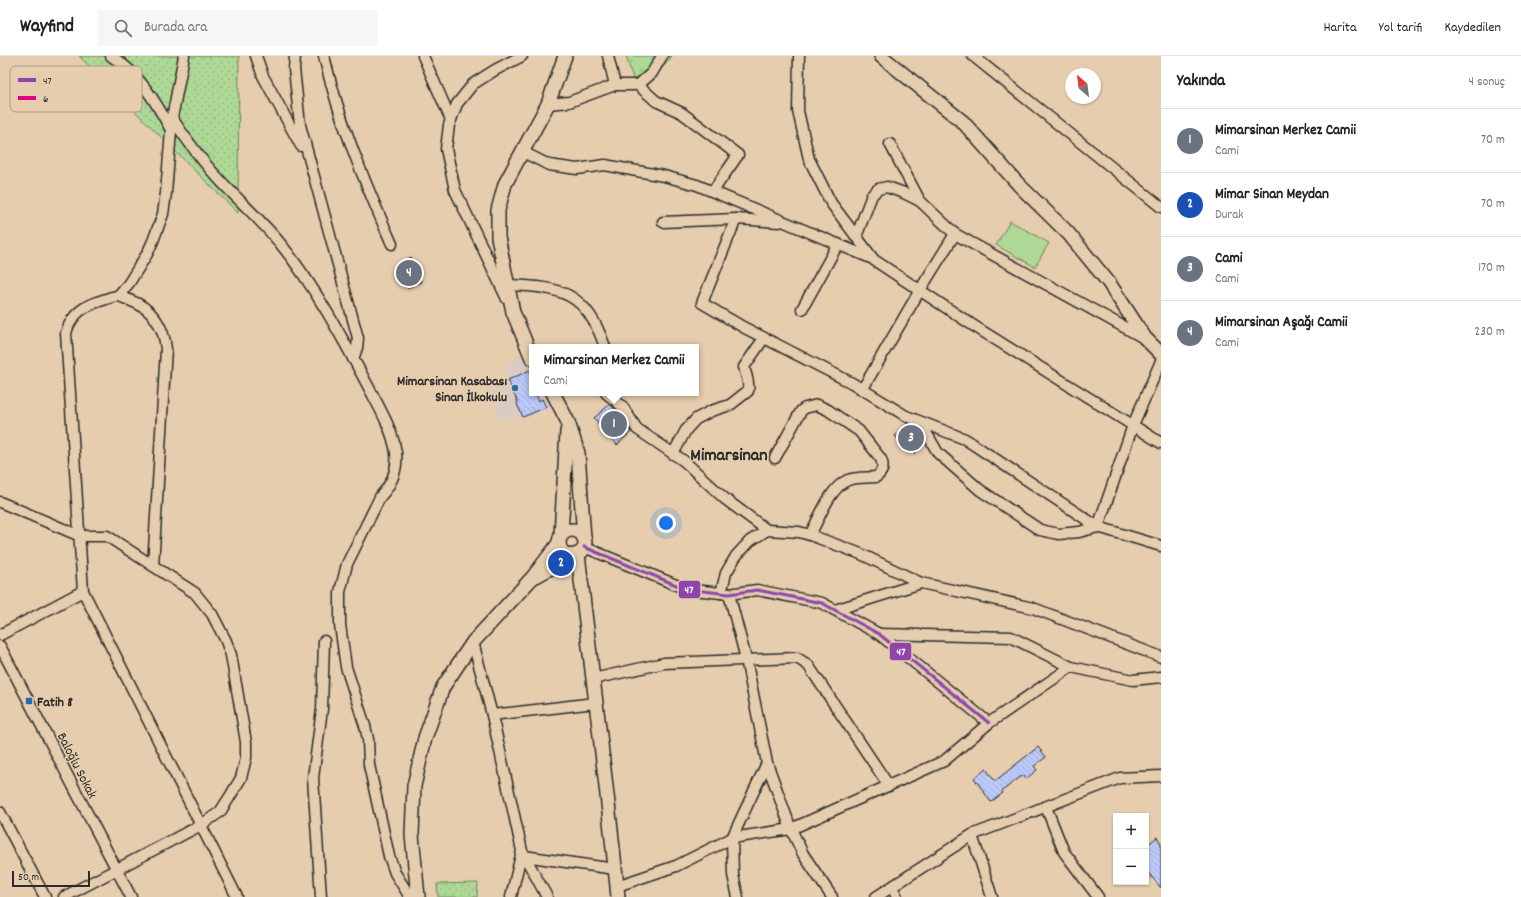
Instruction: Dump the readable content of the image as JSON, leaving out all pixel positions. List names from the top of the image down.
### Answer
{
  "streets": {
    "street": ["Baloğlu Sokak"]
  },
  "districts": ["Mimarsinan"],
  "places": {
    "other": ["Mimarsinan Kasabası Sinan İlkokulu"],
    "transit": ["Fatih 8"]
  },
  "lines": ["transit line 47"],
  "legend": ["47", "6"],
  "scale_bar": "50 m",
  "north": "top left",
  "page": {
    "header": "Wayfind",
    "search": "Burada ara",
    "nav": ["Harita", "Yol tarifi", "Kaydedilen"],
    "heading": ["Yakında", "4 sonuç"],
    "list": [
      {
        "mark": "1",
        "name": "Mimarsinan Merkez Camii",
        "note": "Cami",
        "value": "70 m"
      },
      {
        "mark": "2",
        "name": "Mimar Sinan Meydan",
        "note": "Durak",
        "value": "70 m"
      },
      {
        "mark": "3",
        "name": "Cami",
        "note": "Cami",
        "value": "170 m"
      },
      {
        "mark": "4",
        "name": "Mimarsinan Aşağı Camii",
        "note": "Cami",
        "value": "230 m"
      }
    ],
    "pins": [
      "4",
      "1",
      "3",
      "2"
    ],
    "popup": ["Mimarsinan Merkez Camii", "Cami"],
    "map_buttons": ["+", "−"],
    "scale": "50 m"
  }
}
